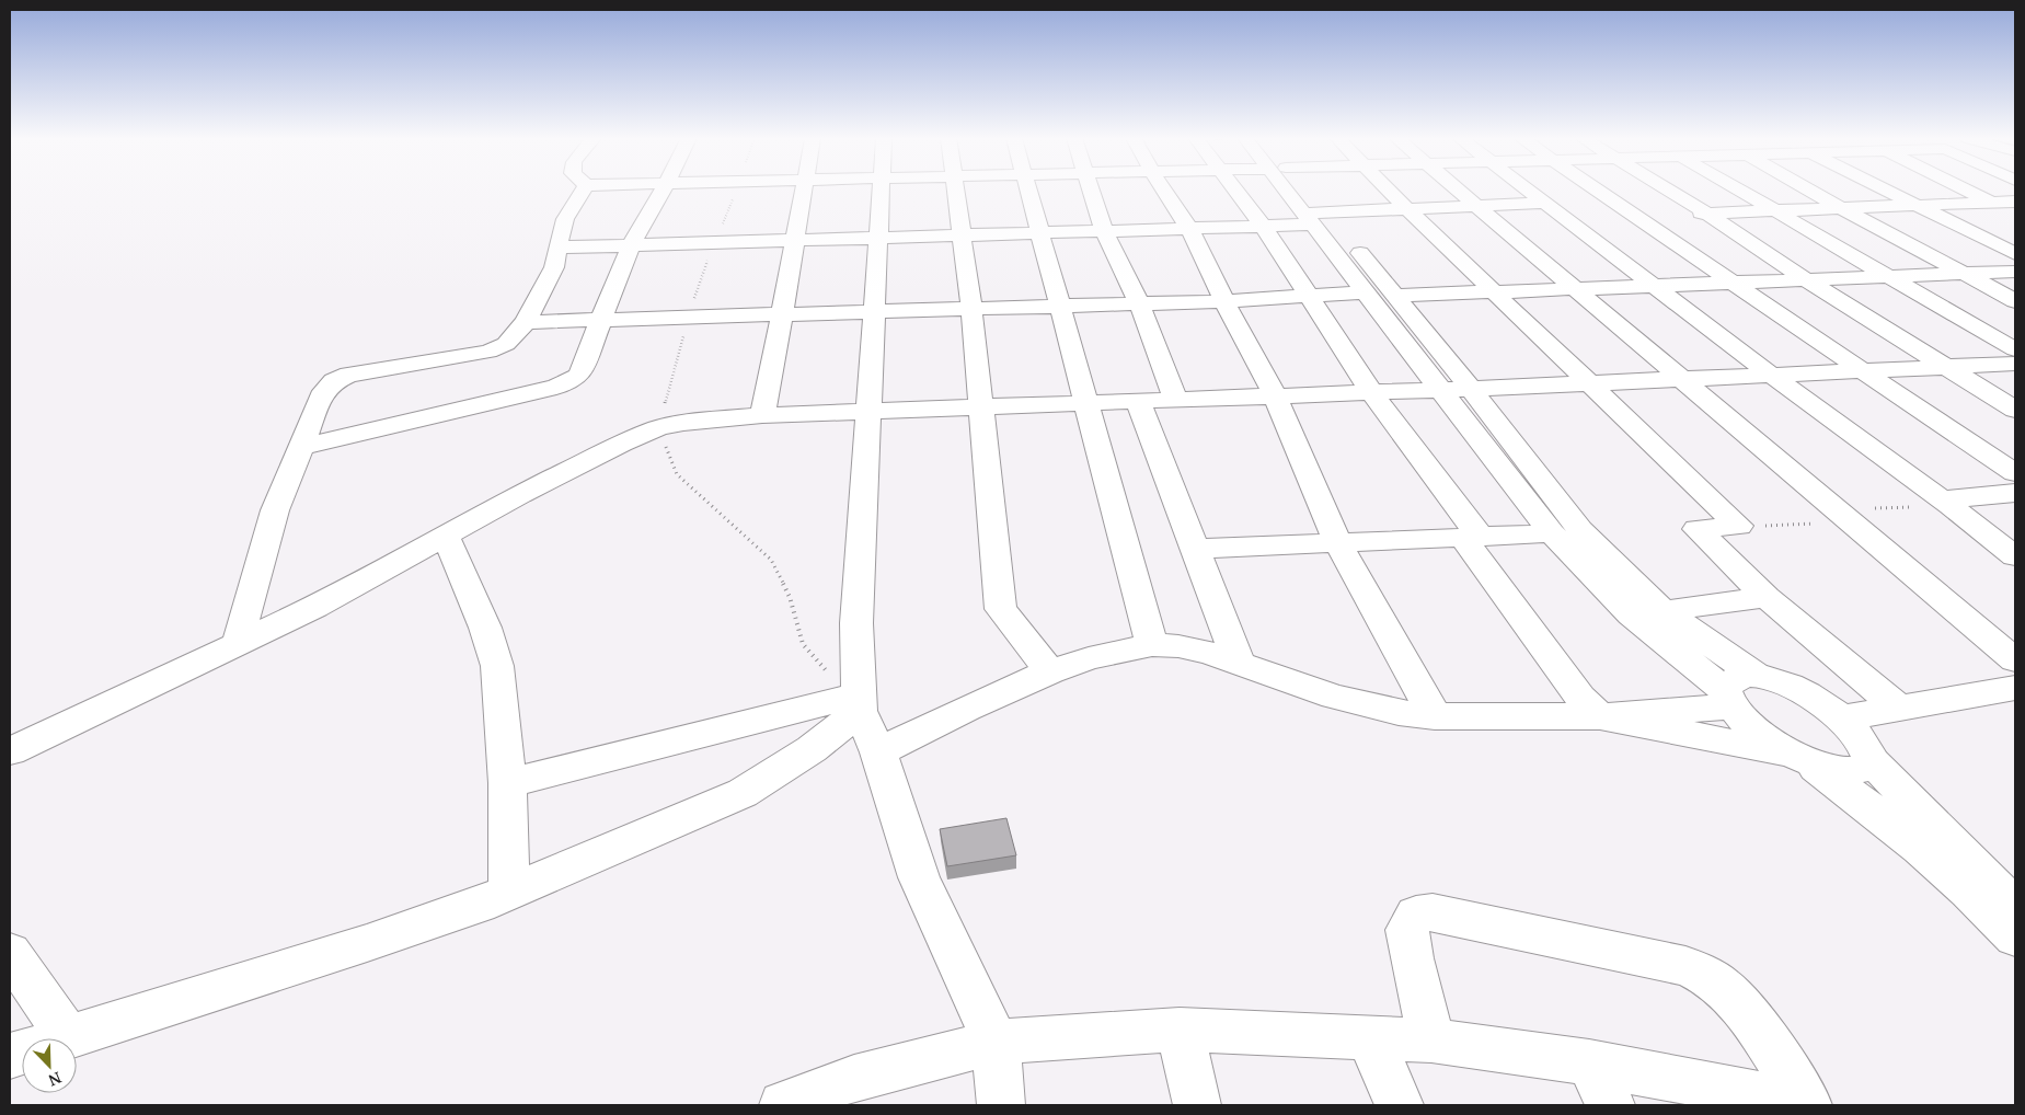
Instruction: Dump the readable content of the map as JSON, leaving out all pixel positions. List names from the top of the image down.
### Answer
{
  "north": "bottom right"
}
